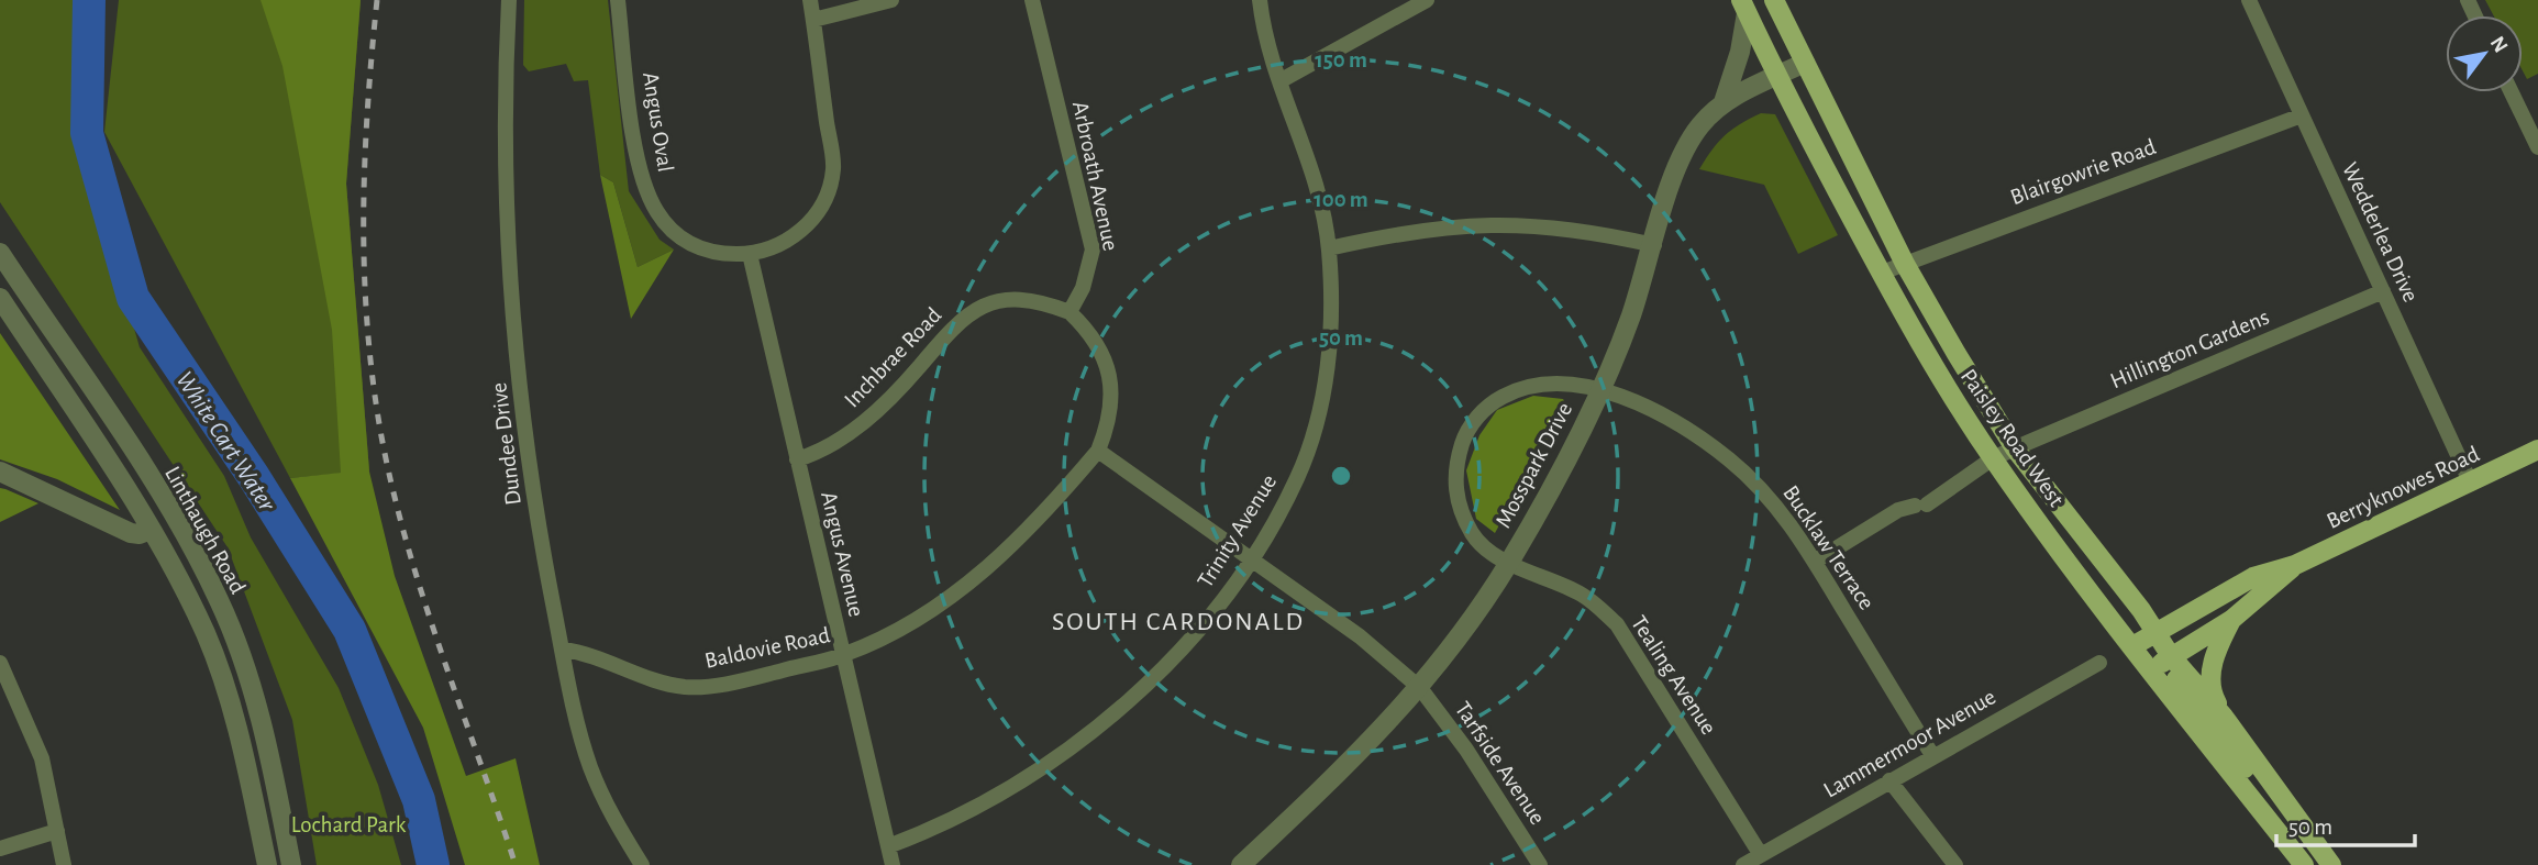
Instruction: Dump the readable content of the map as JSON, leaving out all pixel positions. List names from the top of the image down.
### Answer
{
  "streets": {
    "main road": ["Paisley Road West", "Berryknowes Road"],
    "street": [
      "Angus Oval",
      "Blairgowrie Road",
      "Arbroath Avenue",
      "Wedderlea Drive",
      "Hillington Gardens",
      "Inchbrae Road",
      "Dundee Drive",
      "Mosspark Drive",
      "Linthaugh Road",
      "Trinity Avenue",
      "Bucklaw Terrace",
      "Angus Avenue",
      "Baldovie Road",
      "Tealing Avenue",
      "Lammermoor Avenue",
      "Tarfside Avenue"
    ]
  },
  "crossings": [
    ["Angus Oval", "Angus Avenue"],
    ["Blairgowrie Road", "Wedderlea Drive"],
    ["Blairgowrie Road", "Paisley Road West"],
    ["Arbroath Avenue", "Inchbrae Road"],
    ["Wedderlea Drive", "Hillington Gardens"],
    ["Wedderlea Drive", "Berryknowes Road"],
    ["Hillington Gardens", "Paisley Road West"],
    ["Hillington Gardens", "Bucklaw Terrace"],
    ["Inchbrae Road", "Angus Avenue"],
    ["Paisley Road West", "Mosspark Drive"],
    ["Paisley Road West", "Berryknowes Road"],
    ["Dundee Drive", "Baldovie Road"],
    ["Mosspark Drive", "Bucklaw Terrace"],
    ["Mosspark Drive", "Tealing Avenue"],
    ["Mosspark Drive", "Tarfside Avenue"],
    ["Trinity Avenue", "Angus Avenue"],
    ["Bucklaw Terrace", "Tealing Avenue"],
    ["Bucklaw Terrace", "Lammermoor Avenue"],
    ["Angus Avenue", "Baldovie Road"],
    ["Tealing Avenue", "Lammermoor Avenue"]
  ],
  "districts": ["SOUTH CARDONALD"],
  "water": ["White Cart Water"],
  "parks": ["Lochard Park"],
  "scale_bar": "50 m",
  "north": "top right",
  "rings": ["150 m", "100 m", "50 m"]
}
